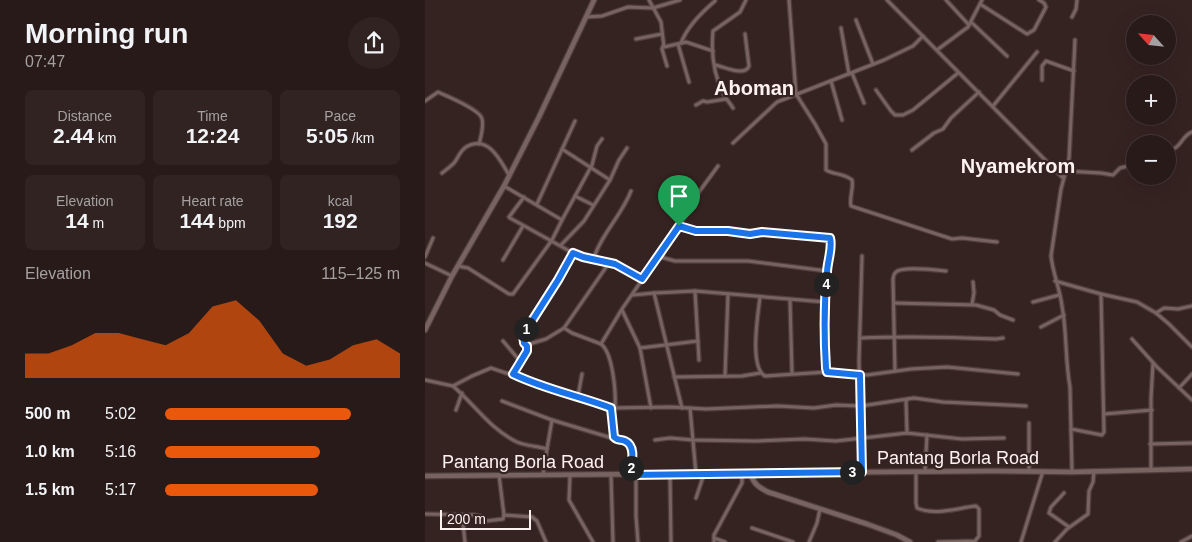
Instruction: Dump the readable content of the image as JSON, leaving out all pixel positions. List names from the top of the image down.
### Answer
{
  "streets": {
    "street": ["Pantang Borla Road"]
  },
  "districts": ["Aboman", "Nyamekrom"],
  "scale_bar": "200 m",
  "north": "top left",
  "page": {
    "heading": ["Morning run", "07:47"],
    "map_buttons": ["+", "−"],
    "stats": [
      ["Distance", "2.44 km"],
      ["Time", "12:24"],
      ["Pace", "5:05 /km"],
      ["Elevation", "14 m"],
      ["Heart rate", "144 bpm"],
      ["kcal", "192"]
    ],
    "chart": ["Elevation", "115–125 m"],
    "pins": [
      "4",
      "1",
      "2",
      "3"
    ],
    "list": [
      {
        "name": "500 m",
        "note": "5:02"
      },
      {
        "name": "1.0 km",
        "note": "5:16"
      },
      {
        "name": "1.5 km",
        "note": "5:17"
      }
    ],
    "scale": "200 m"
  }
}
